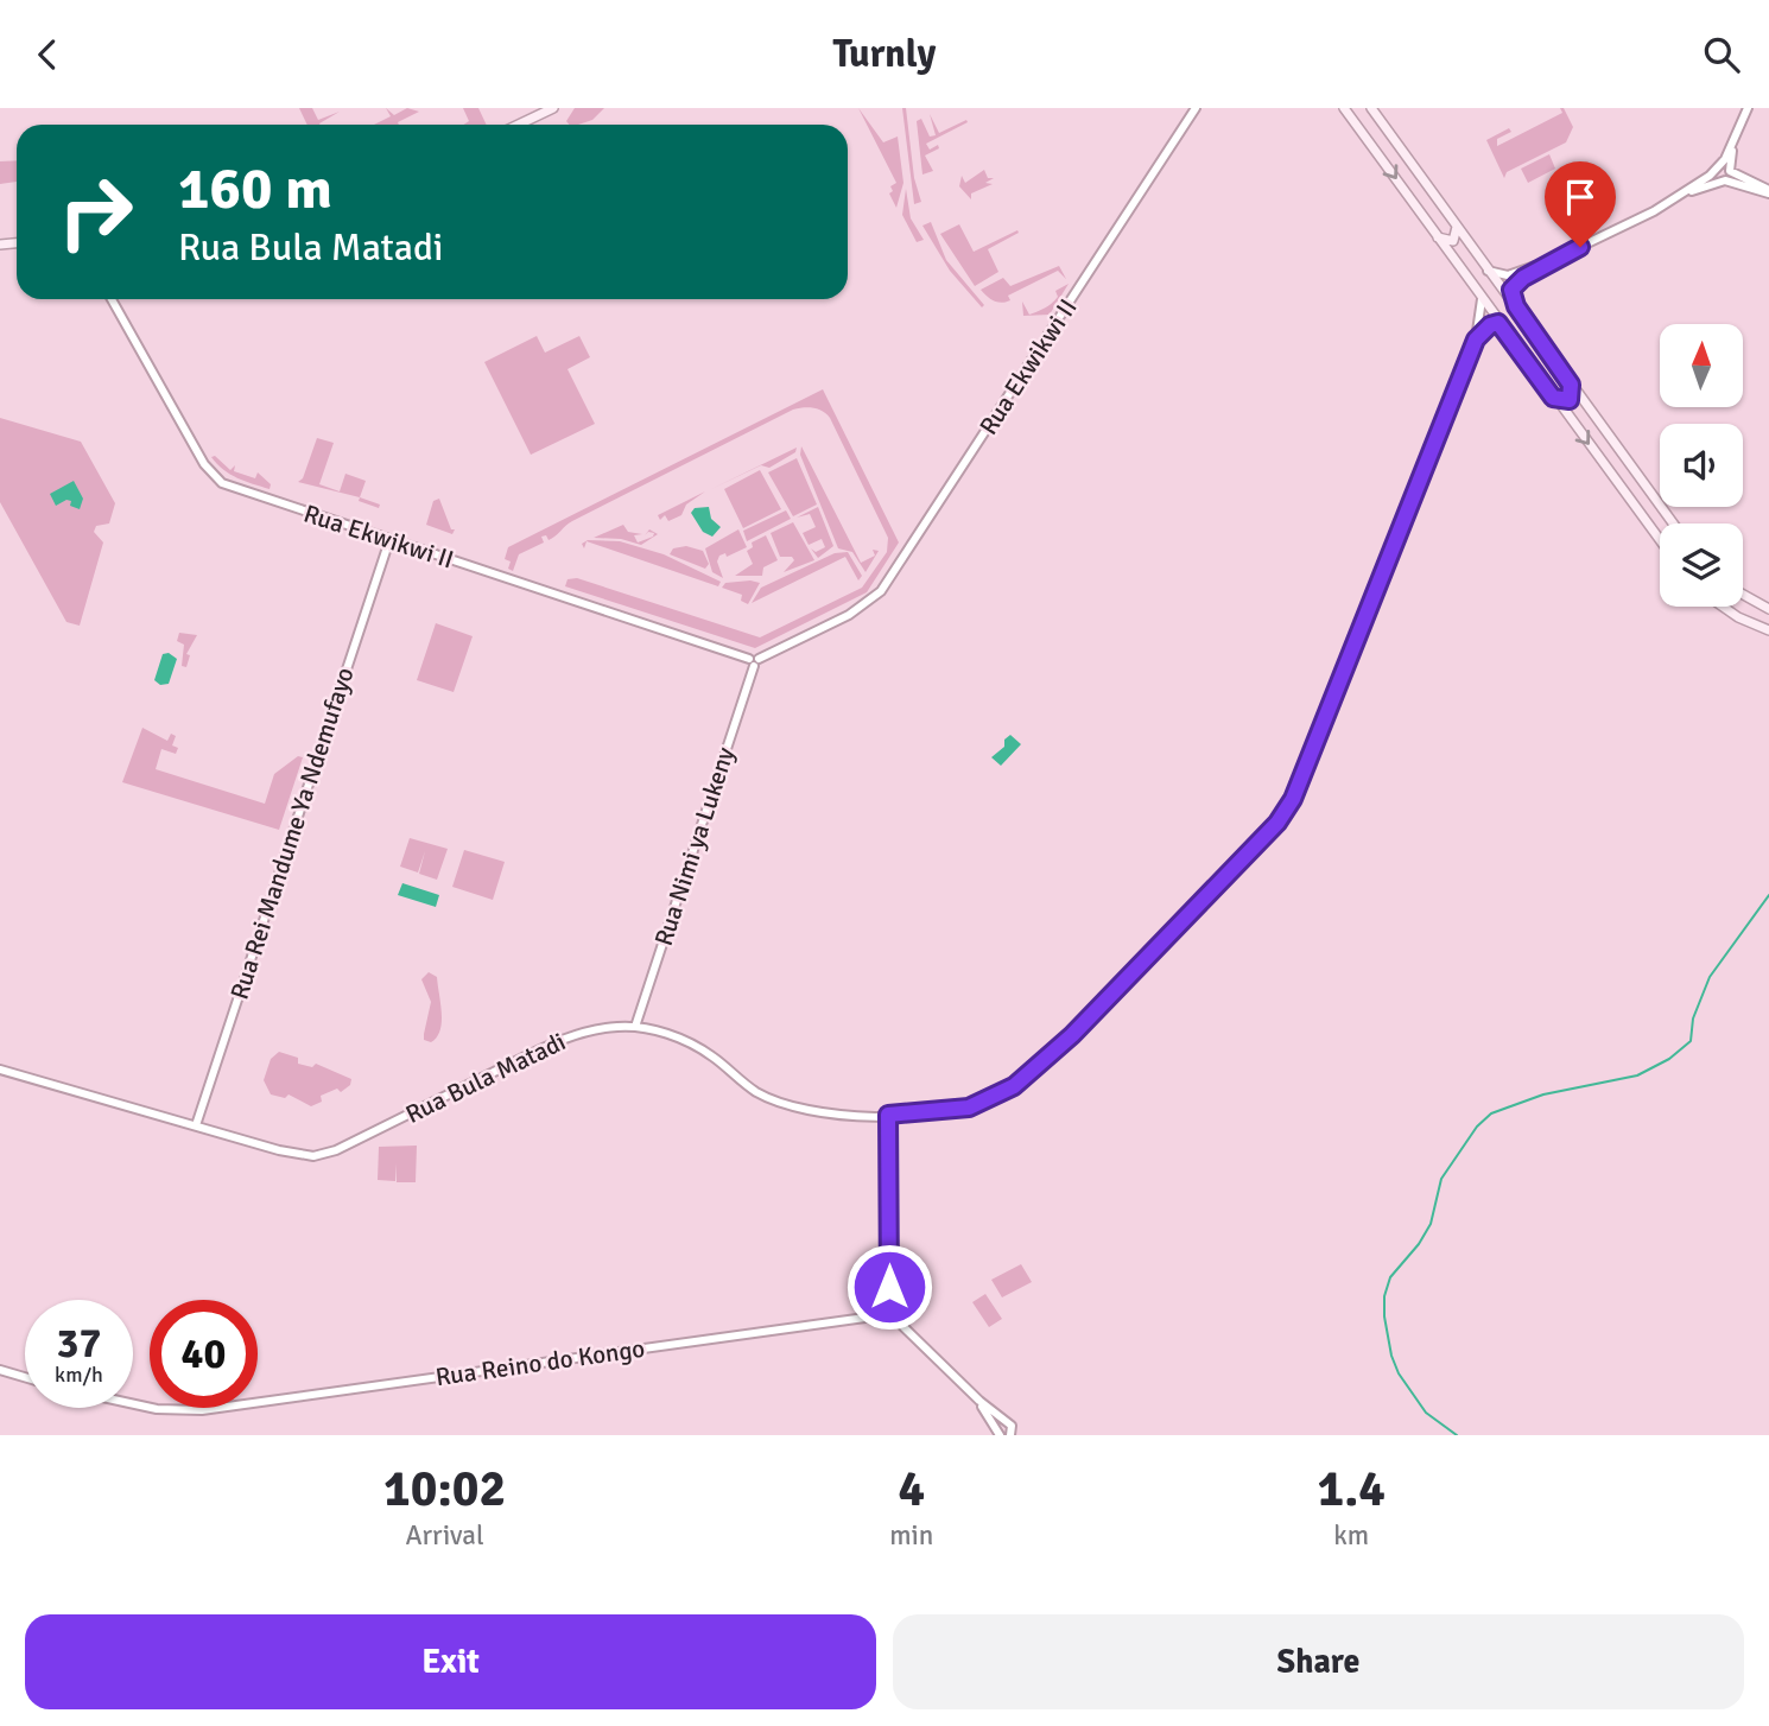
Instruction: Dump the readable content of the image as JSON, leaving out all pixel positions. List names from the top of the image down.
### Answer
{
  "streets": {
    "street": [
      "Rua Ekwikwi II",
      "Rua Rei Mandume Ya Ndemufayo",
      "Rua Nimi ya Lukeny",
      "Rua Bula Matadi",
      "Rua Reino do Kongo"
    ]
  },
  "crossings": [
    ["Rua Ekwikwi II", "Rua Rei Mandume Ya Ndemufayo"],
    ["Rua Ekwikwi II", "Rua Nimi ya Lukeny"],
    ["Rua Rei Mandume Ya Ndemufayo", "Rua Bula Matadi"],
    ["Rua Nimi ya Lukeny", "Rua Bula Matadi"]
  ],
  "north": "top",
  "page": {
    "header": "Turnly",
    "turn": ["160 m", "Rua Bula Matadi"],
    "speed": "37 km/h",
    "limit": "40",
    "eta": [
      "10:02",
      "Arrival",
      "4",
      "min",
      "1.4",
      "km"
    ],
    "buttons": ["Exit", "Share"]
  }
}
